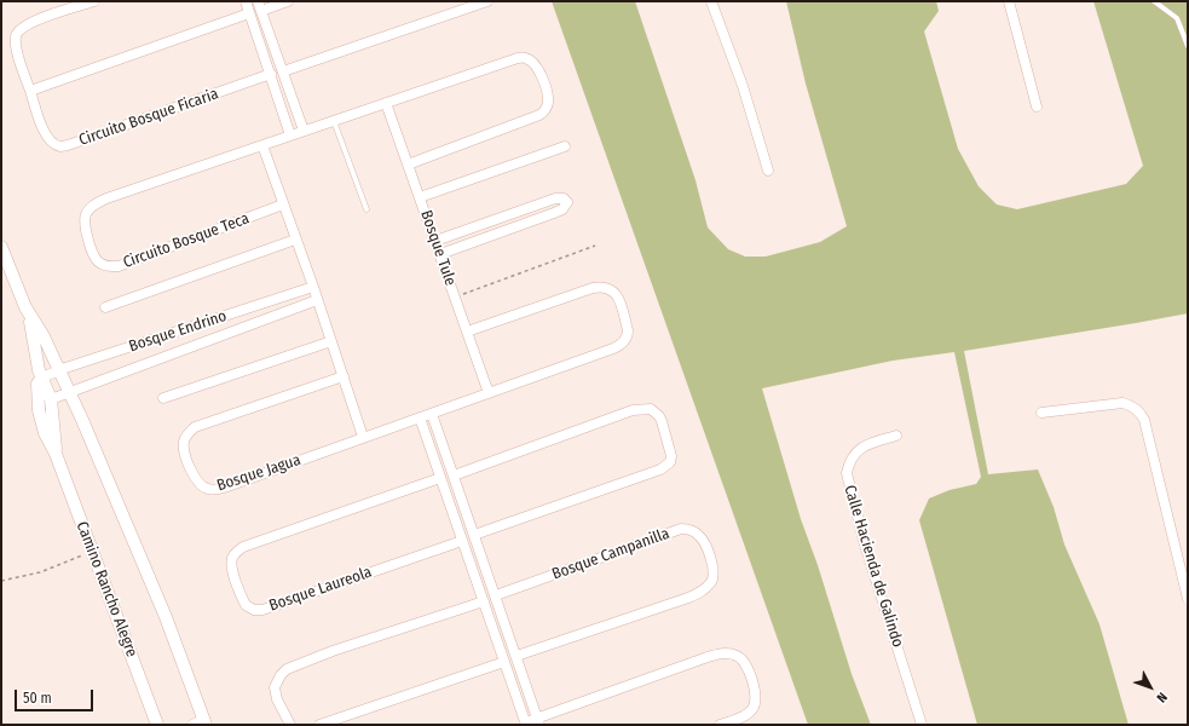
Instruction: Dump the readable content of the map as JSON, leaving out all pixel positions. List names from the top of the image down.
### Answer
{
  "streets": {
    "street": [
      "Circuito Bosque Ficaria",
      "Circuito Bosque Teca",
      "Bosque Tule",
      "Bosque Endrino",
      "Bosque Jagua",
      "Bosque Campanilla",
      "Calle Hacienda de Galindo",
      "Camino Rancho Alegre",
      "Bosque Laureola"
    ]
  },
  "crossings": [
    ["Bosque Tule", "Bosque Jagua"],
    ["Bosque Endrino", "Camino Rancho Alegre"]
  ],
  "scale_bar": "50 m",
  "north": "bottom right"
}
